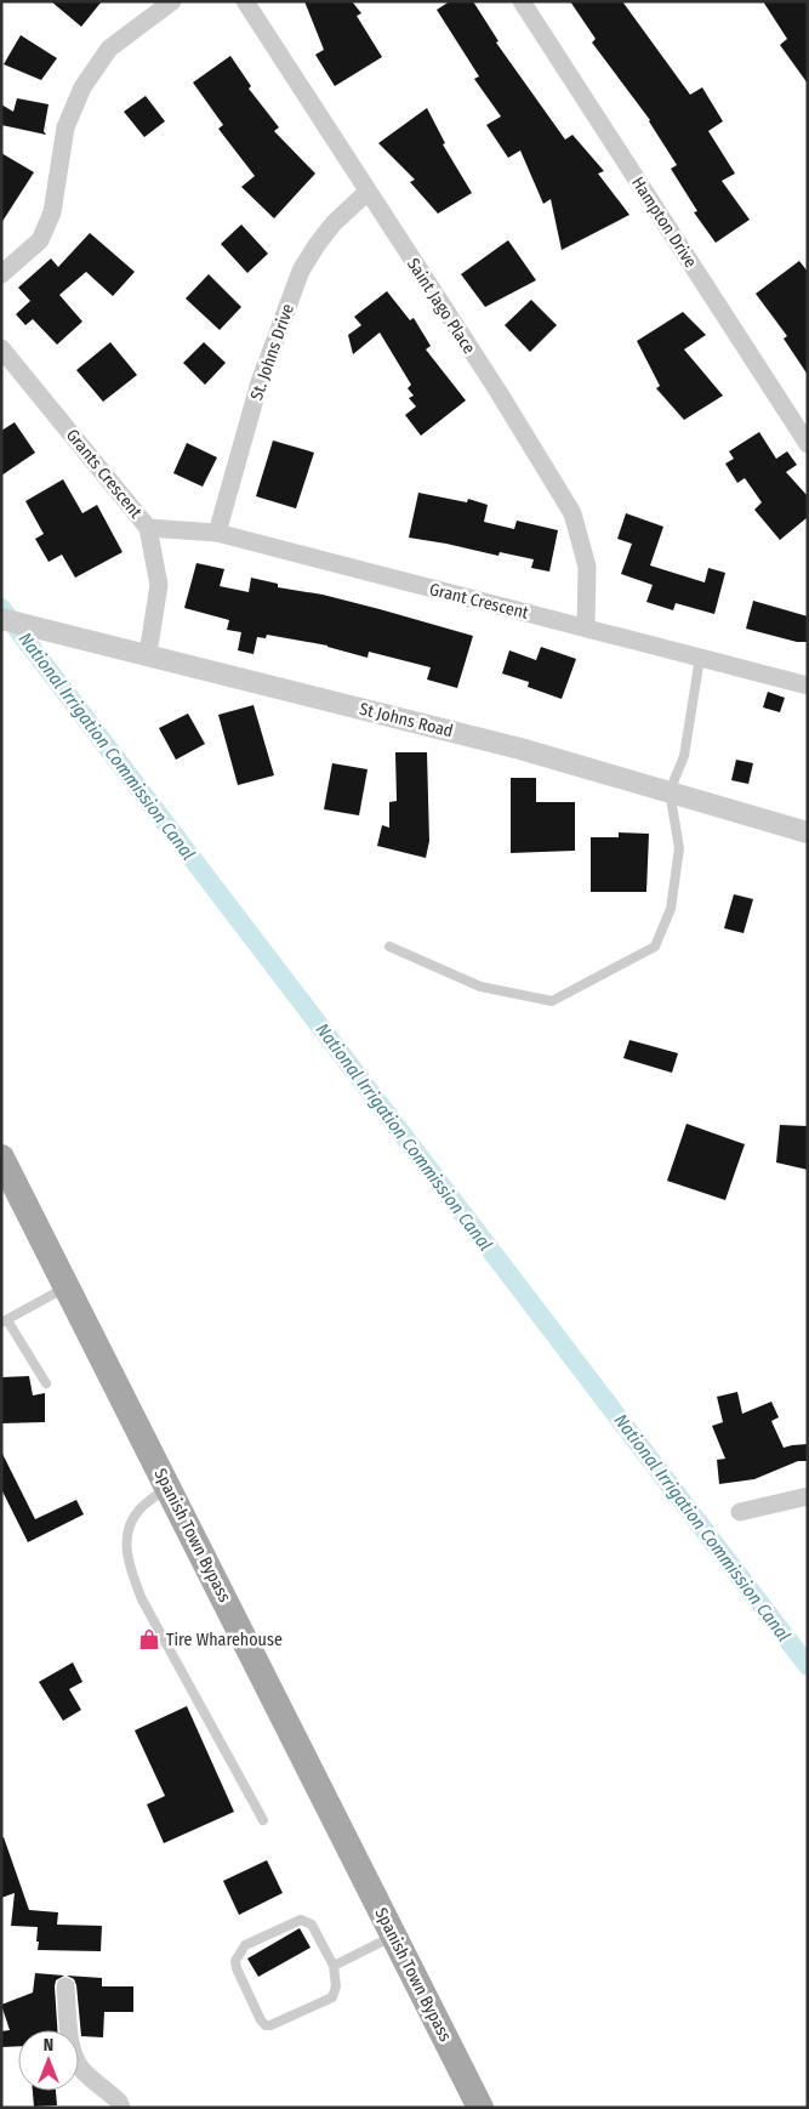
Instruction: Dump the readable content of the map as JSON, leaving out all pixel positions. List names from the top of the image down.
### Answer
{
  "streets": {
    "main road": ["Spanish Town Bypass"],
    "street": [
      "Hampton Drive",
      "Saint Jago Place",
      "St. Johns Drive",
      "Grants Crescent",
      "Grant Crescent",
      "St Johns Road"
    ]
  },
  "crossings": [
    ["Saint Jago Place", "St. Johns Drive"],
    ["Saint Jago Place", "Grant Crescent"],
    ["St. Johns Drive", "Grant Crescent"],
    ["Grants Crescent", "Grant Crescent"],
    ["Grants Crescent", "St Johns Road"]
  ],
  "water": ["National Irrigation Commission Canal"],
  "places": {
    "shop": ["Tire Wharehouse"]
  },
  "north": "top"
}
